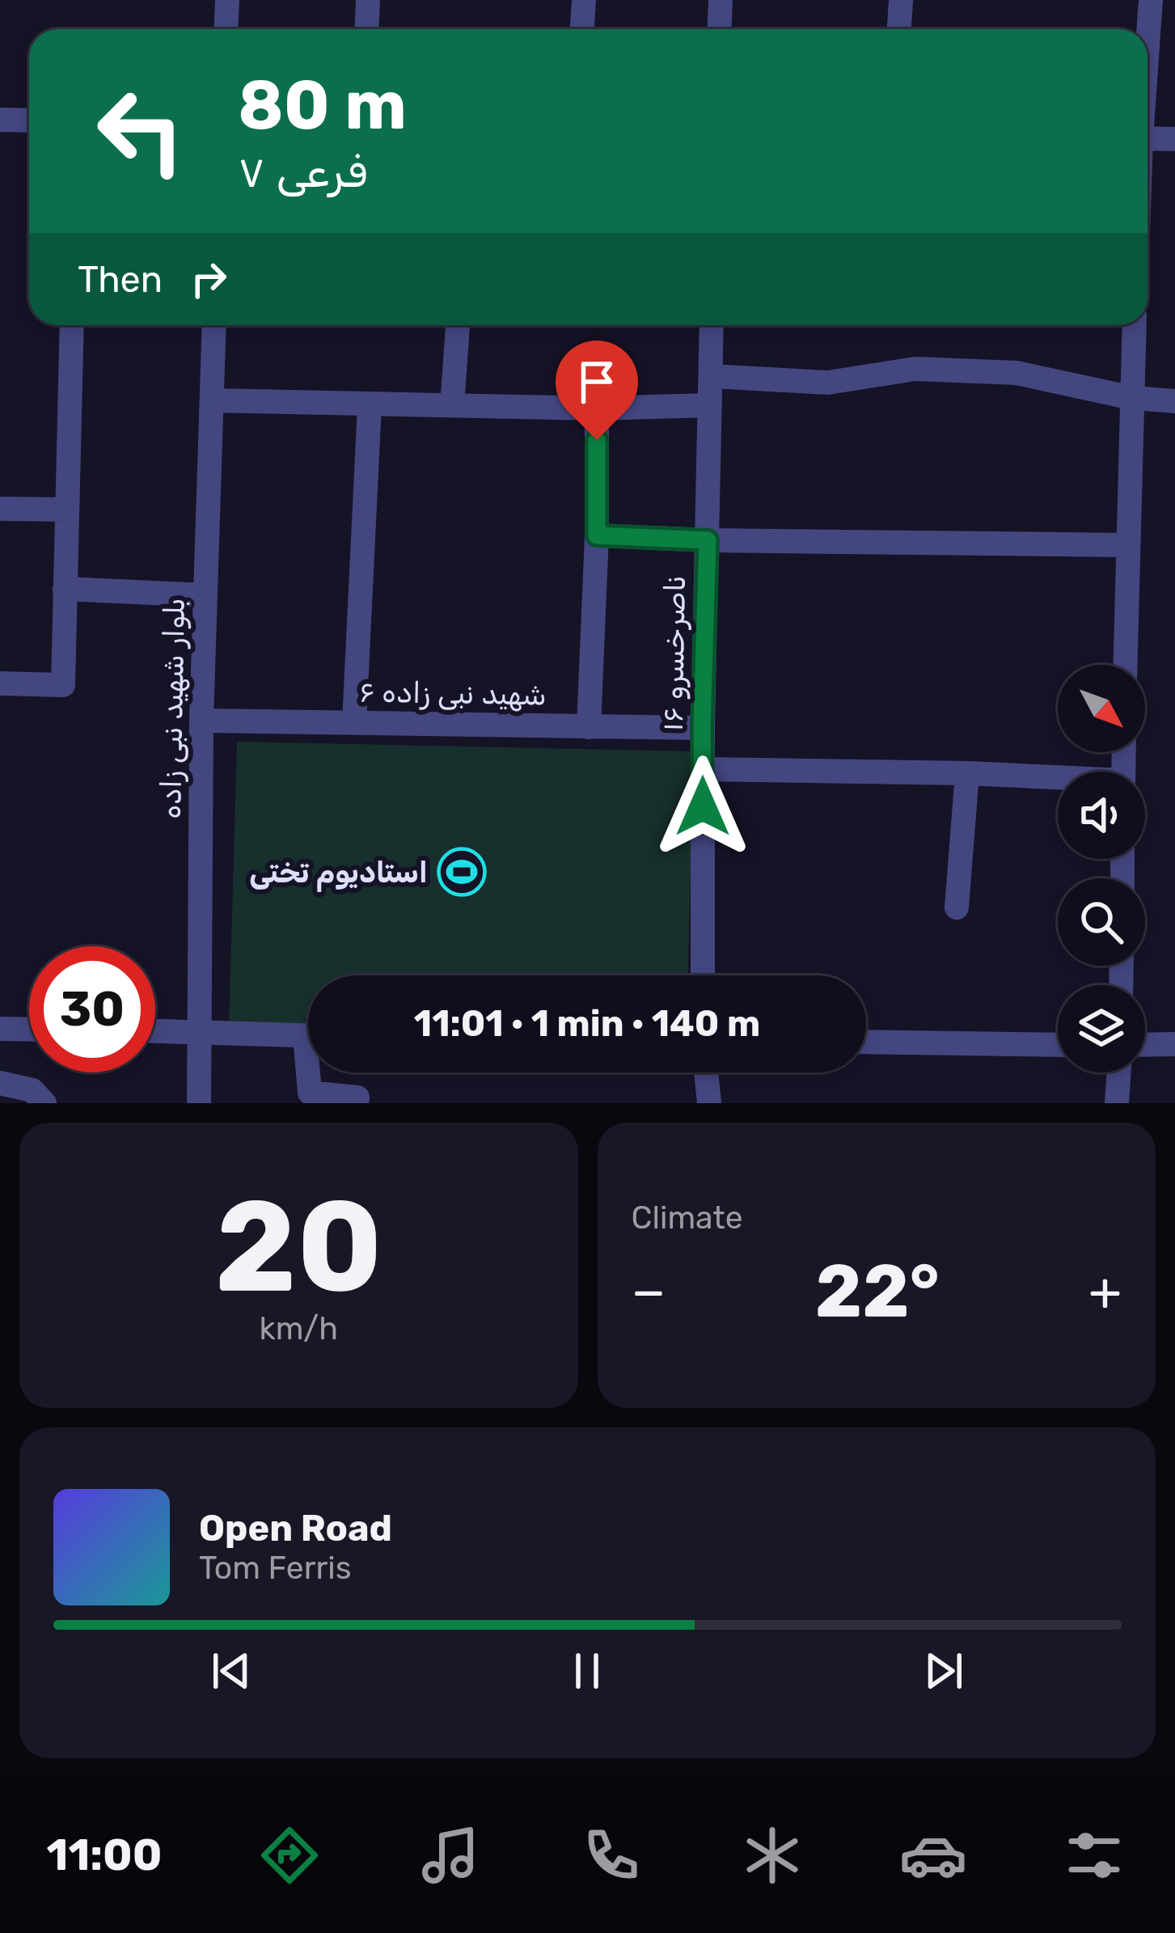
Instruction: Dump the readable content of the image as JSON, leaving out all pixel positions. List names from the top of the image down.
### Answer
{
  "streets": {
    "street": ["ناصرخسرو ۱۶", "شهید نبی زاده ۶", "بلوار شهید نبی زاده"]
  },
  "crossings": [
    ["ناصرخسرو ۱۶", "شهید نبی زاده ۶"],
    ["شهید نبی زاده ۶", "بلوار شهید نبی زاده"]
  ],
  "places": {
    "sports": ["استادیوم تختی"]
  },
  "north": "bottom right",
  "page": {
    "turn": ["80 m", "فرعی ۷"],
    "then": "Then",
    "limit": "30",
    "trip": "11:01 · 1 min · 140 m",
    "tile": [
      ["20", "km/h"],
      "Climate"
    ],
    "heat": ["−", "22°", "+"],
    "song": ["Open Road", "Tom Ferris"],
    "tabs": "11:00"
  }
}
